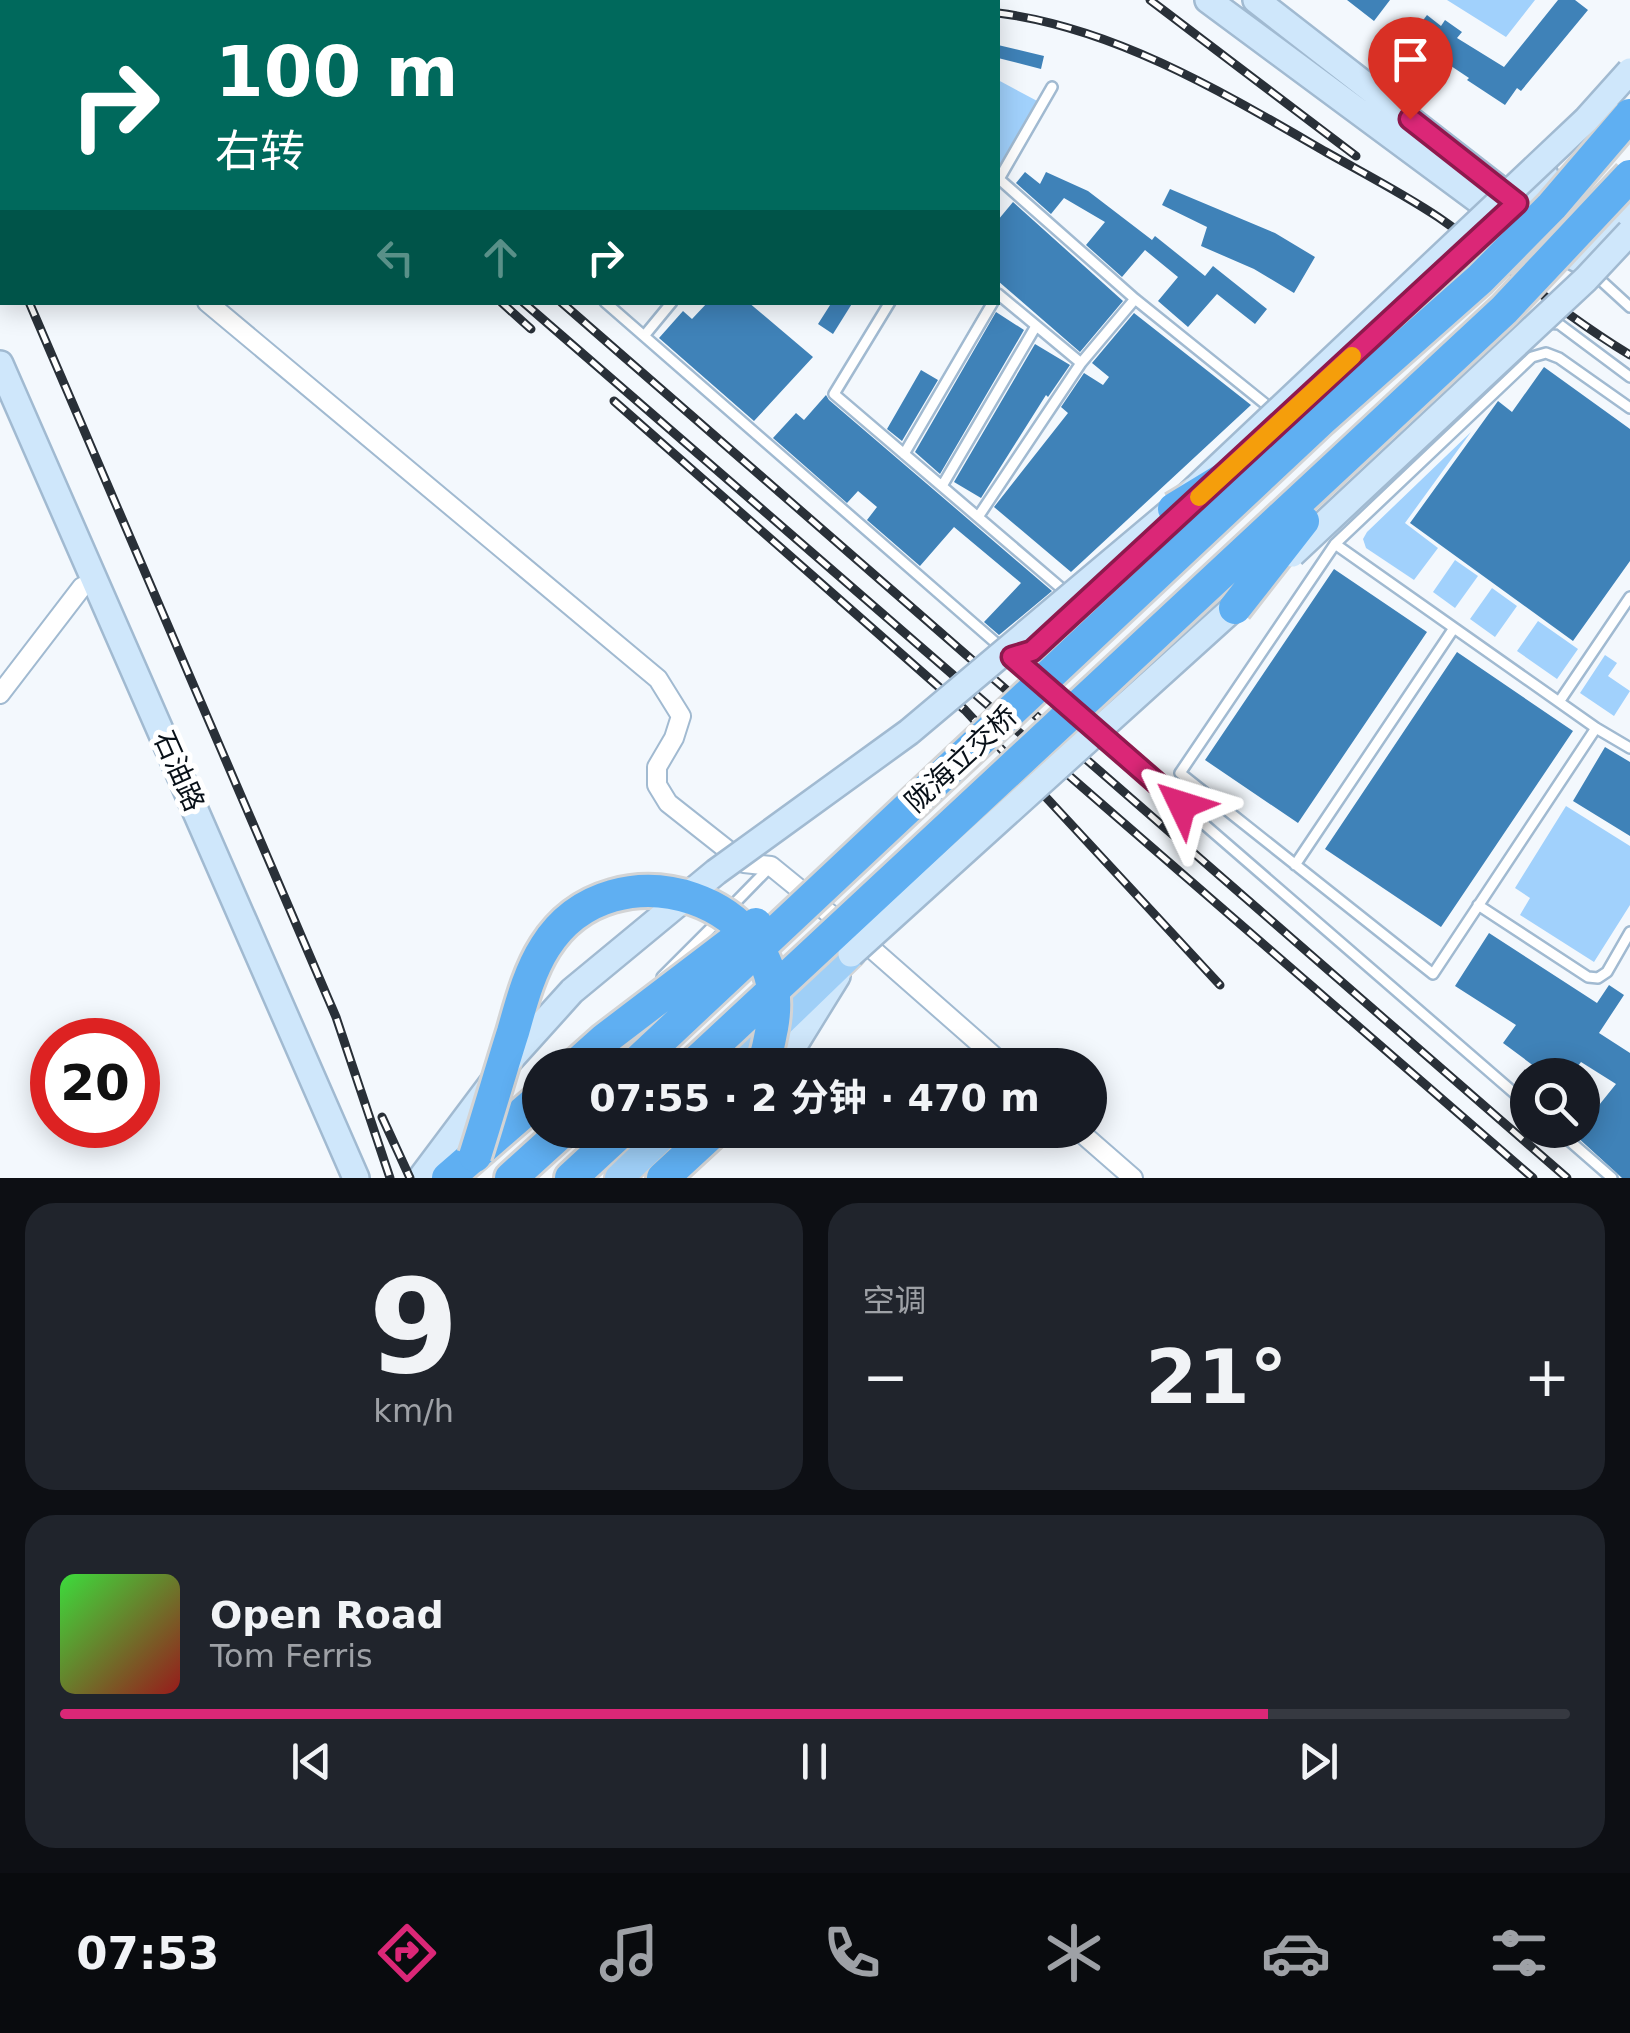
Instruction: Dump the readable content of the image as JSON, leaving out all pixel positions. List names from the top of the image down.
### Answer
{
  "streets": {
    "highway": ["陇海立交桥"],
    "main road": ["石油路"]
  },
  "page": {
    "turn": ["100 m", "右转"],
    "limit": "20",
    "trip": "07:55 · 2 分钟 · 470 m",
    "tile": [
      ["9", "km/h"],
      "空调"
    ],
    "heat": ["−", "21°", "+"],
    "song": ["Open Road", "Tom Ferris"],
    "tabs": "07:53"
  }
}
